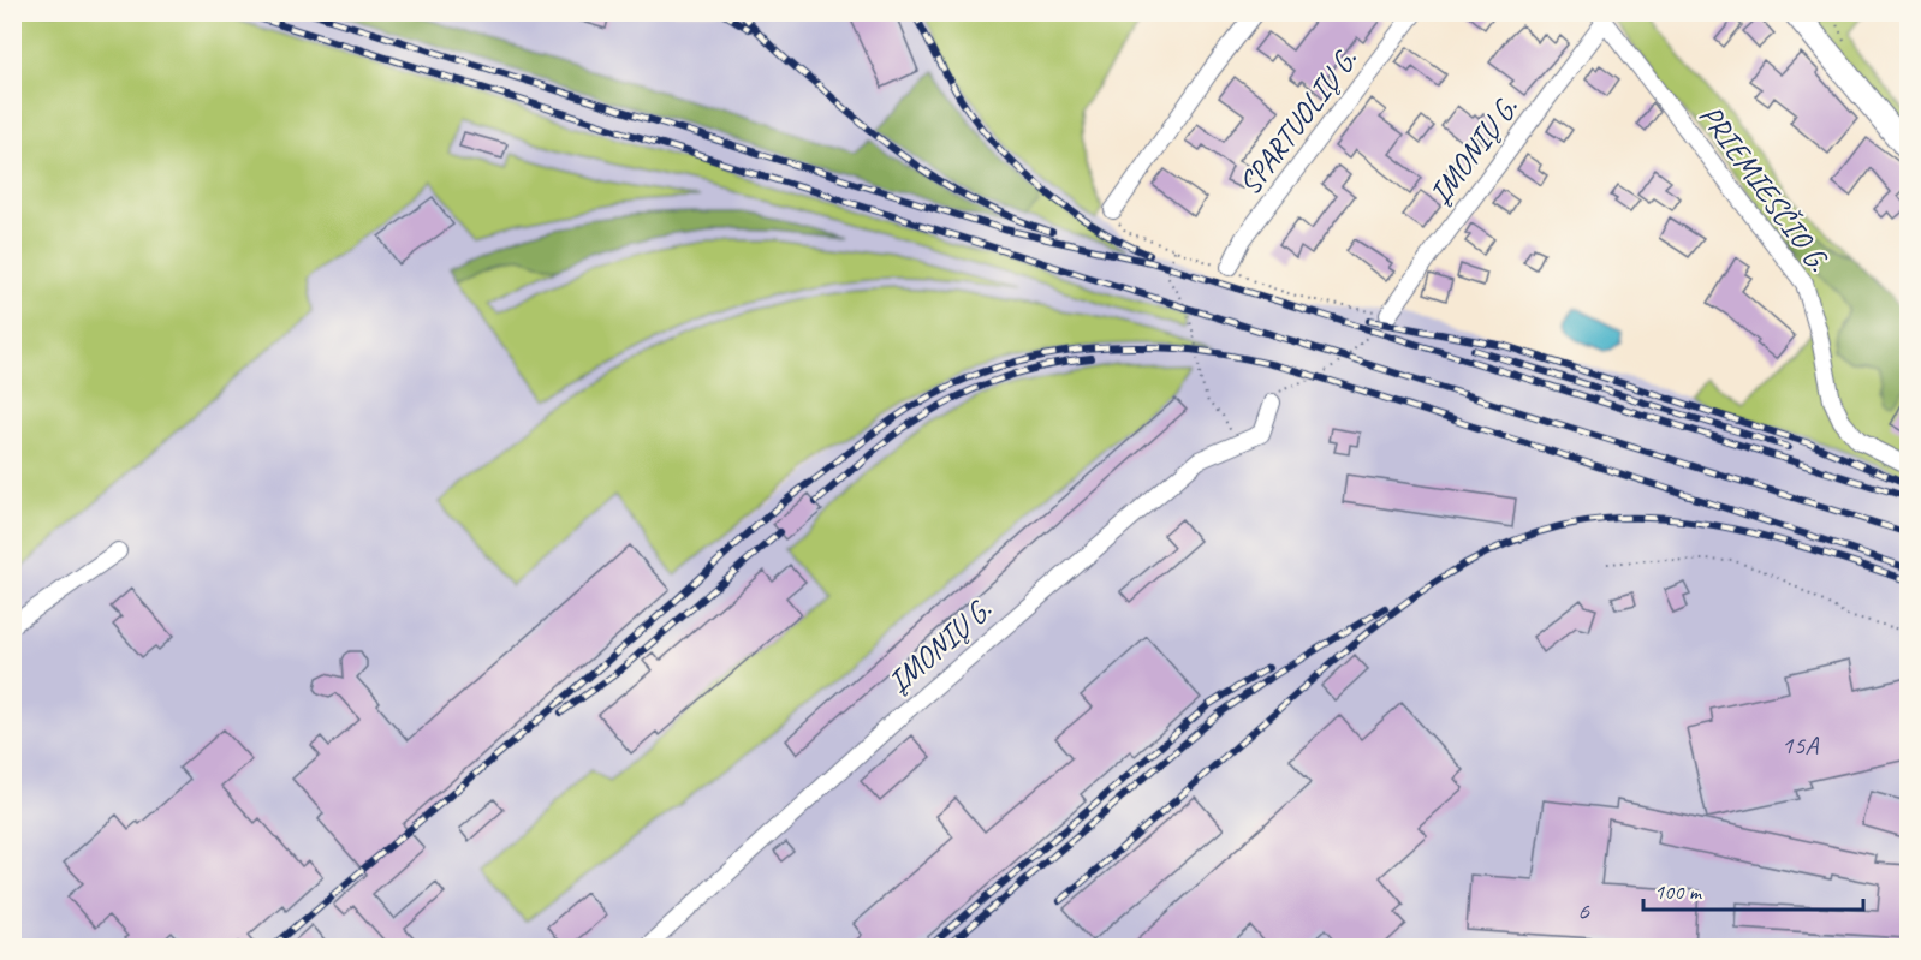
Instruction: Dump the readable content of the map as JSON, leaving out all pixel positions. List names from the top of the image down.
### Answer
{
  "streets": {
    "street": ["SPARTUOLIŲ G.", "ĮMONIŲ G.", "PRIEMIESČIO G."]
  },
  "crossings": [
    ["ĮMONIŲ G.", "PRIEMIESČIO G."]
  ],
  "house_numbers": ["15A", "6"],
  "scale_bar": "100 m"
}
